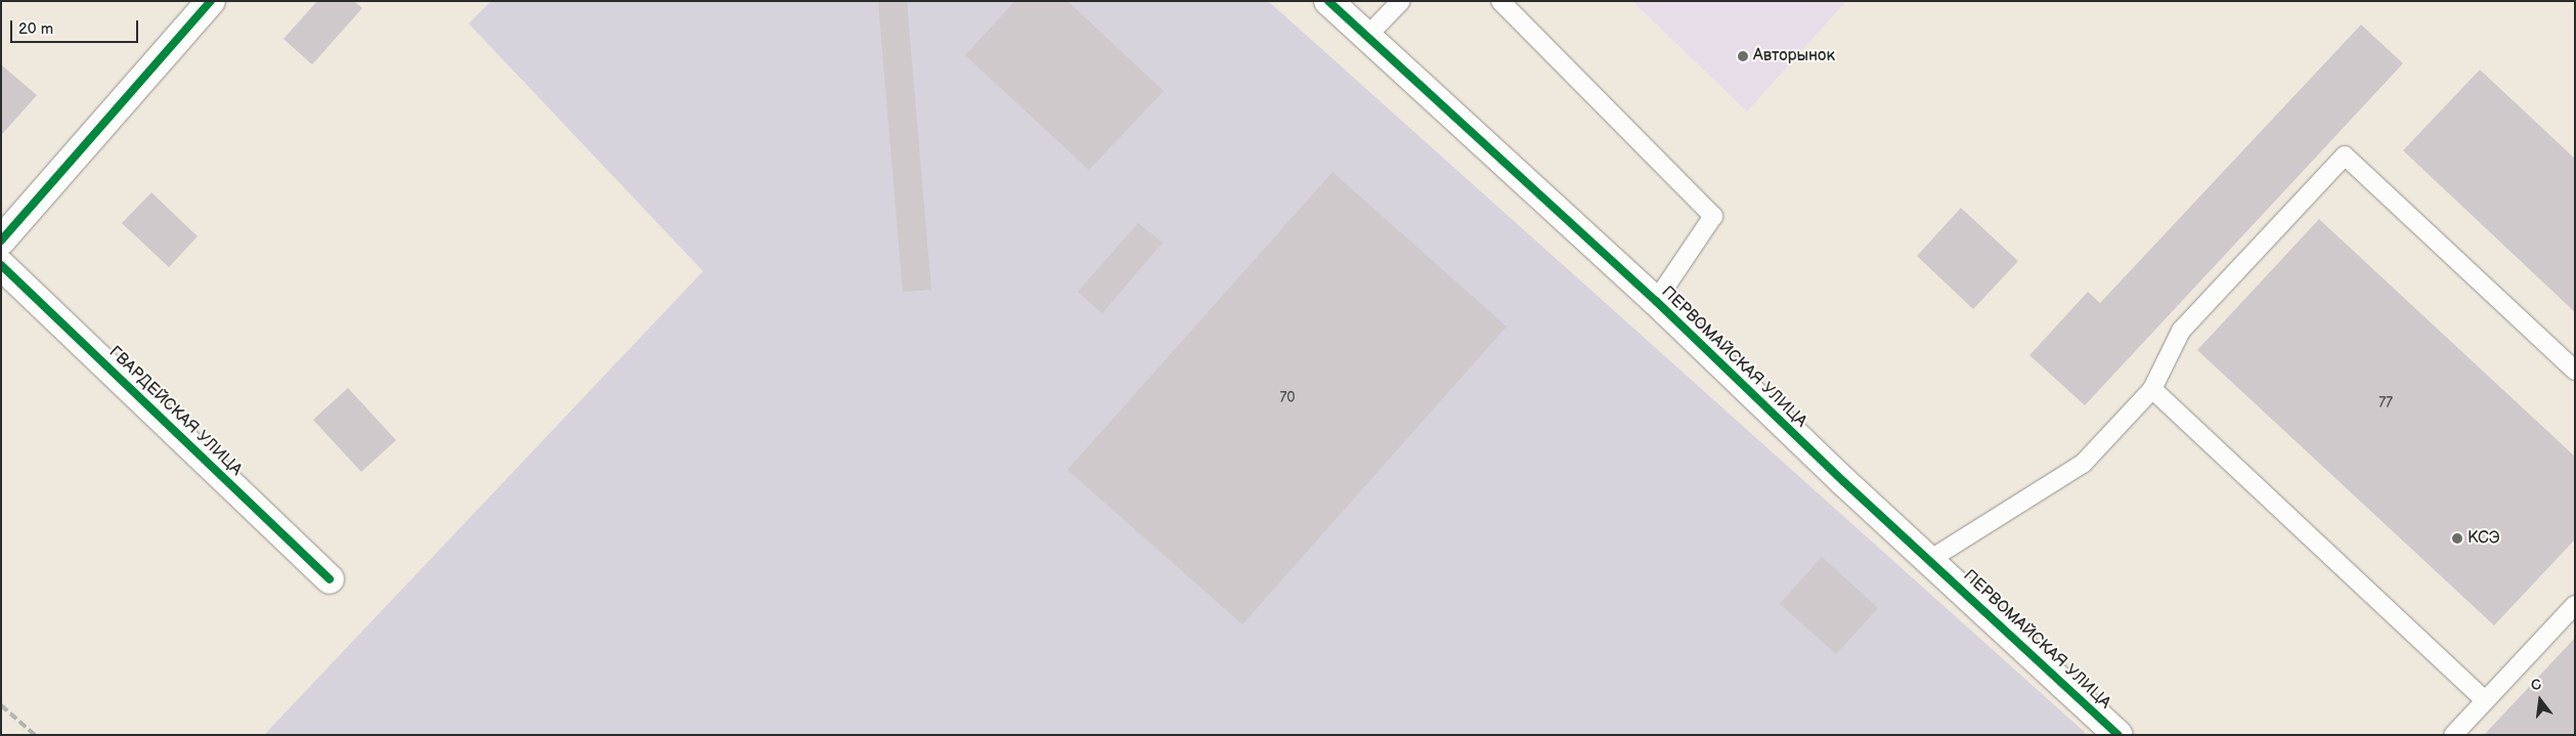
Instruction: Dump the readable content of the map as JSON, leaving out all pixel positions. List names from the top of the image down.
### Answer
{
  "streets": {
    "street": ["ПЕРВОМАЙСКАЯ УЛИЦА", "ГВАРДЕЙСКАЯ УЛИЦА"]
  },
  "places": ["Авторынок", "КСЭ"],
  "house_numbers": ["70", "77"],
  "scale_bar": "20 m",
  "north": "top"
}
